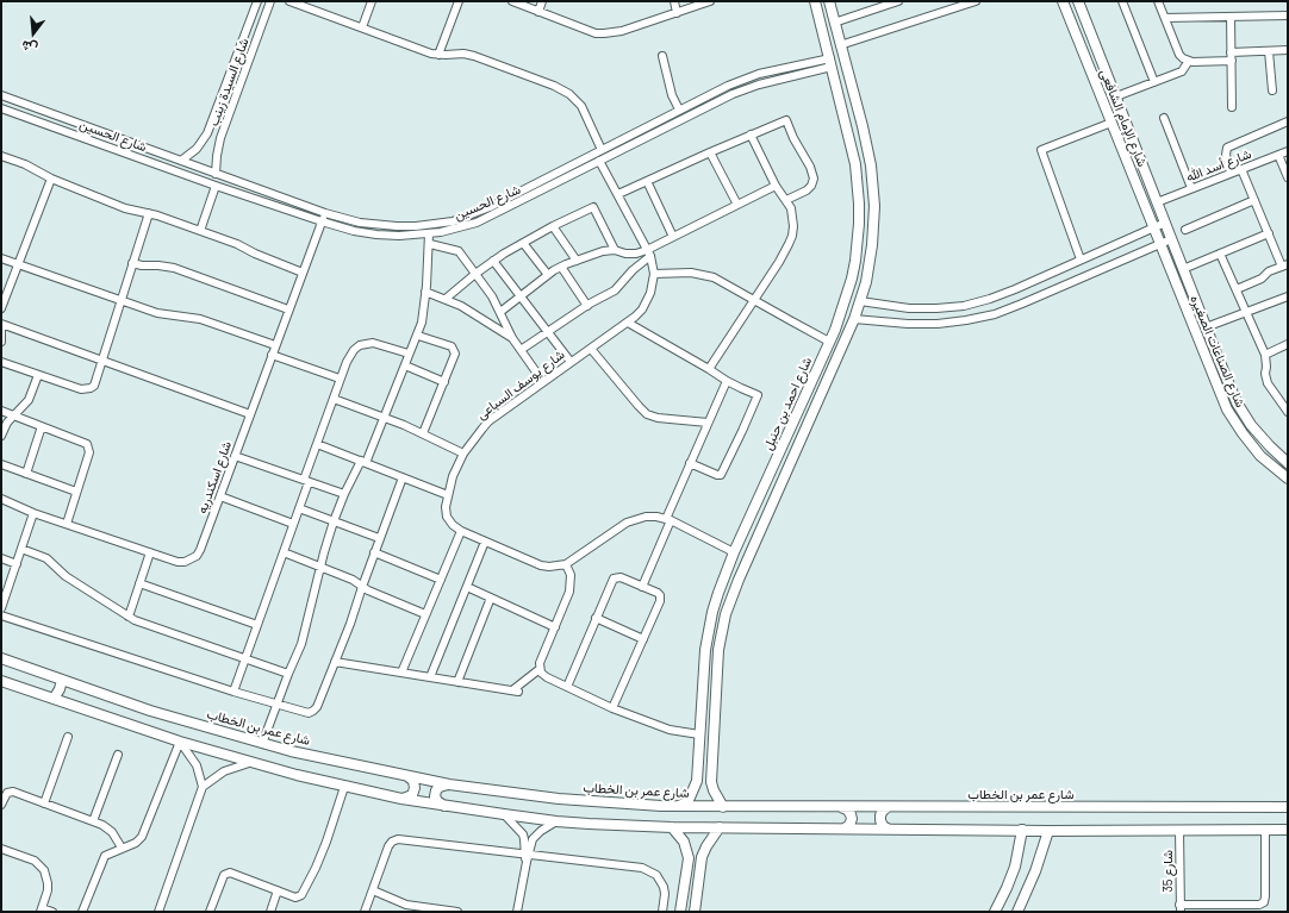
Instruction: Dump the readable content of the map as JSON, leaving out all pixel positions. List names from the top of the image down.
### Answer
{
  "streets": {
    "street": [
      "شارع السيدة زينب",
      "شارع الإمام الشافعى",
      "شارع الحسين",
      "شارع أسد الله",
      "شارع الصناعات الصغيره",
      "شارع يوسف السباعى",
      "شارع احمد بن حنبل",
      "شارع اسكندريه",
      "شارع عمر بن الخطاب",
      "شارع 35"
    ]
  },
  "crossings": [
    ["شارع السيدة زينب", "شارع الحسين"],
    ["شارع الإمام الشافعى", "شارع أسد الله"],
    ["شارع الإمام الشافعى", "شارع الصناعات الصغيره"],
    ["شارع الحسين", "شارع يوسف السباعى"],
    ["شارع الحسين", "شارع احمد بن حنبل"],
    ["شارع الحسين", "شارع اسكندريه"],
    ["شارع احمد بن حنبل", "شارع عمر بن الخطاب"]
  ],
  "north": "bottom"
}
